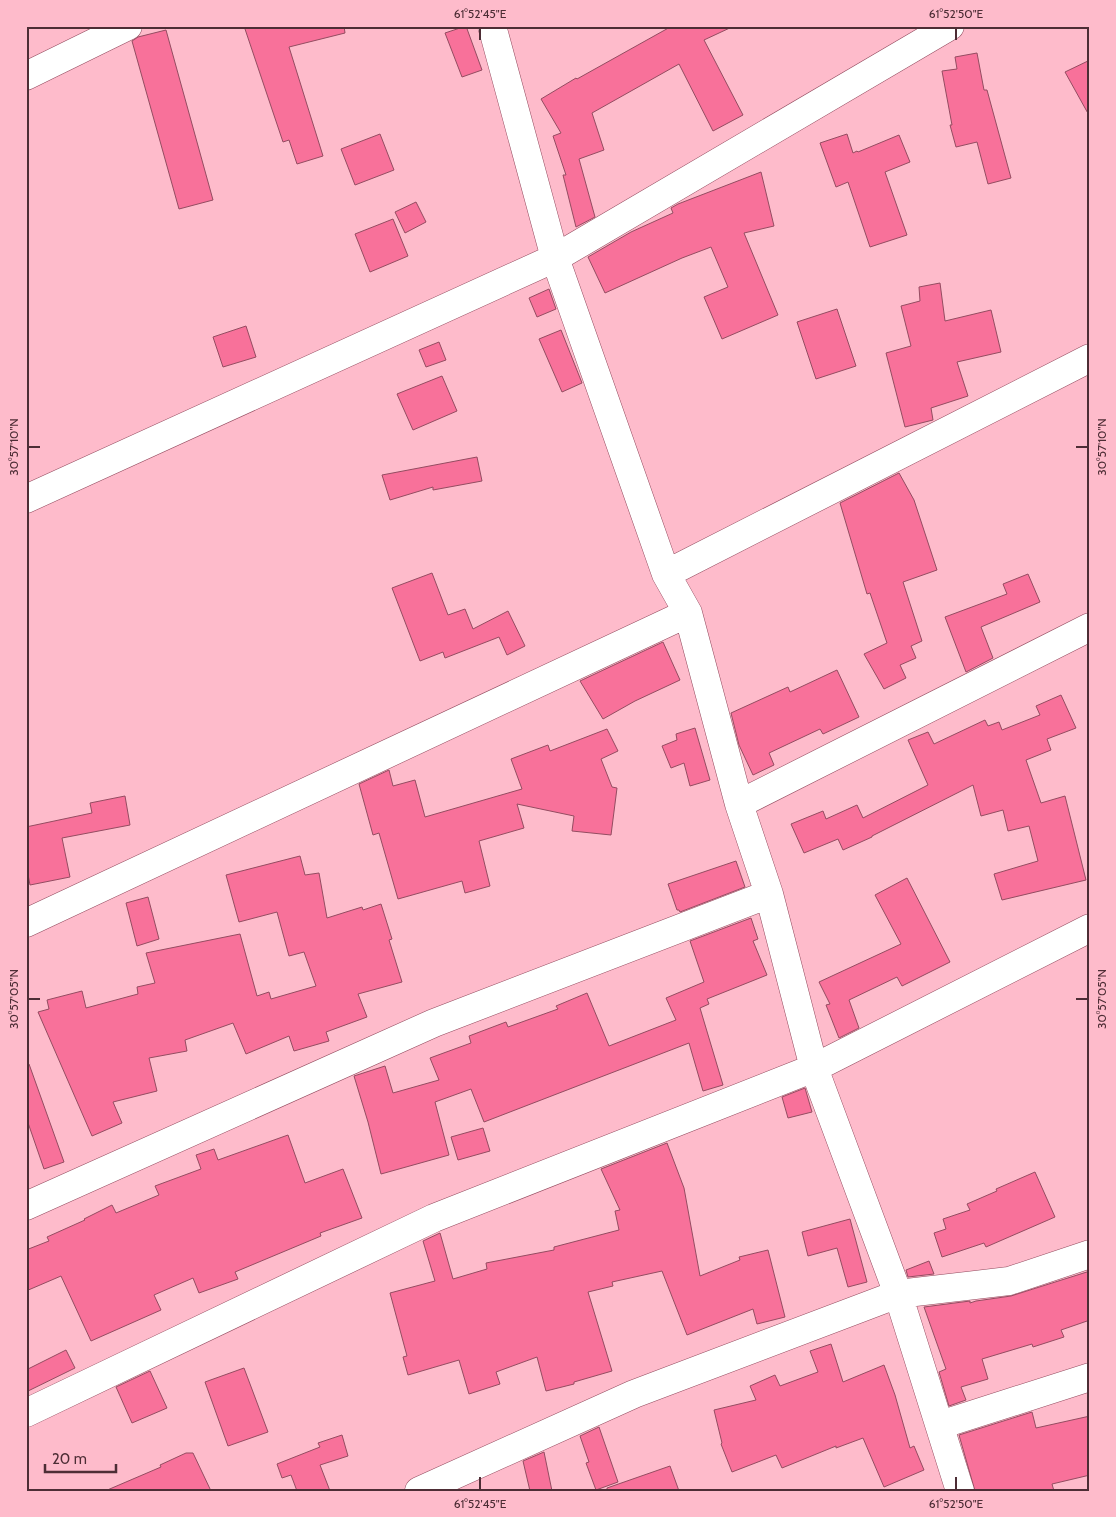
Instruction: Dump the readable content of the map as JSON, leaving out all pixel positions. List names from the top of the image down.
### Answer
{
  "scale_bar": "20 m",
  "coordinates": [
    "61°52'45\"E",
    "61°52'50\"E",
    "30°57'10\"N",
    "30°57'05\"N"
  ]
}
